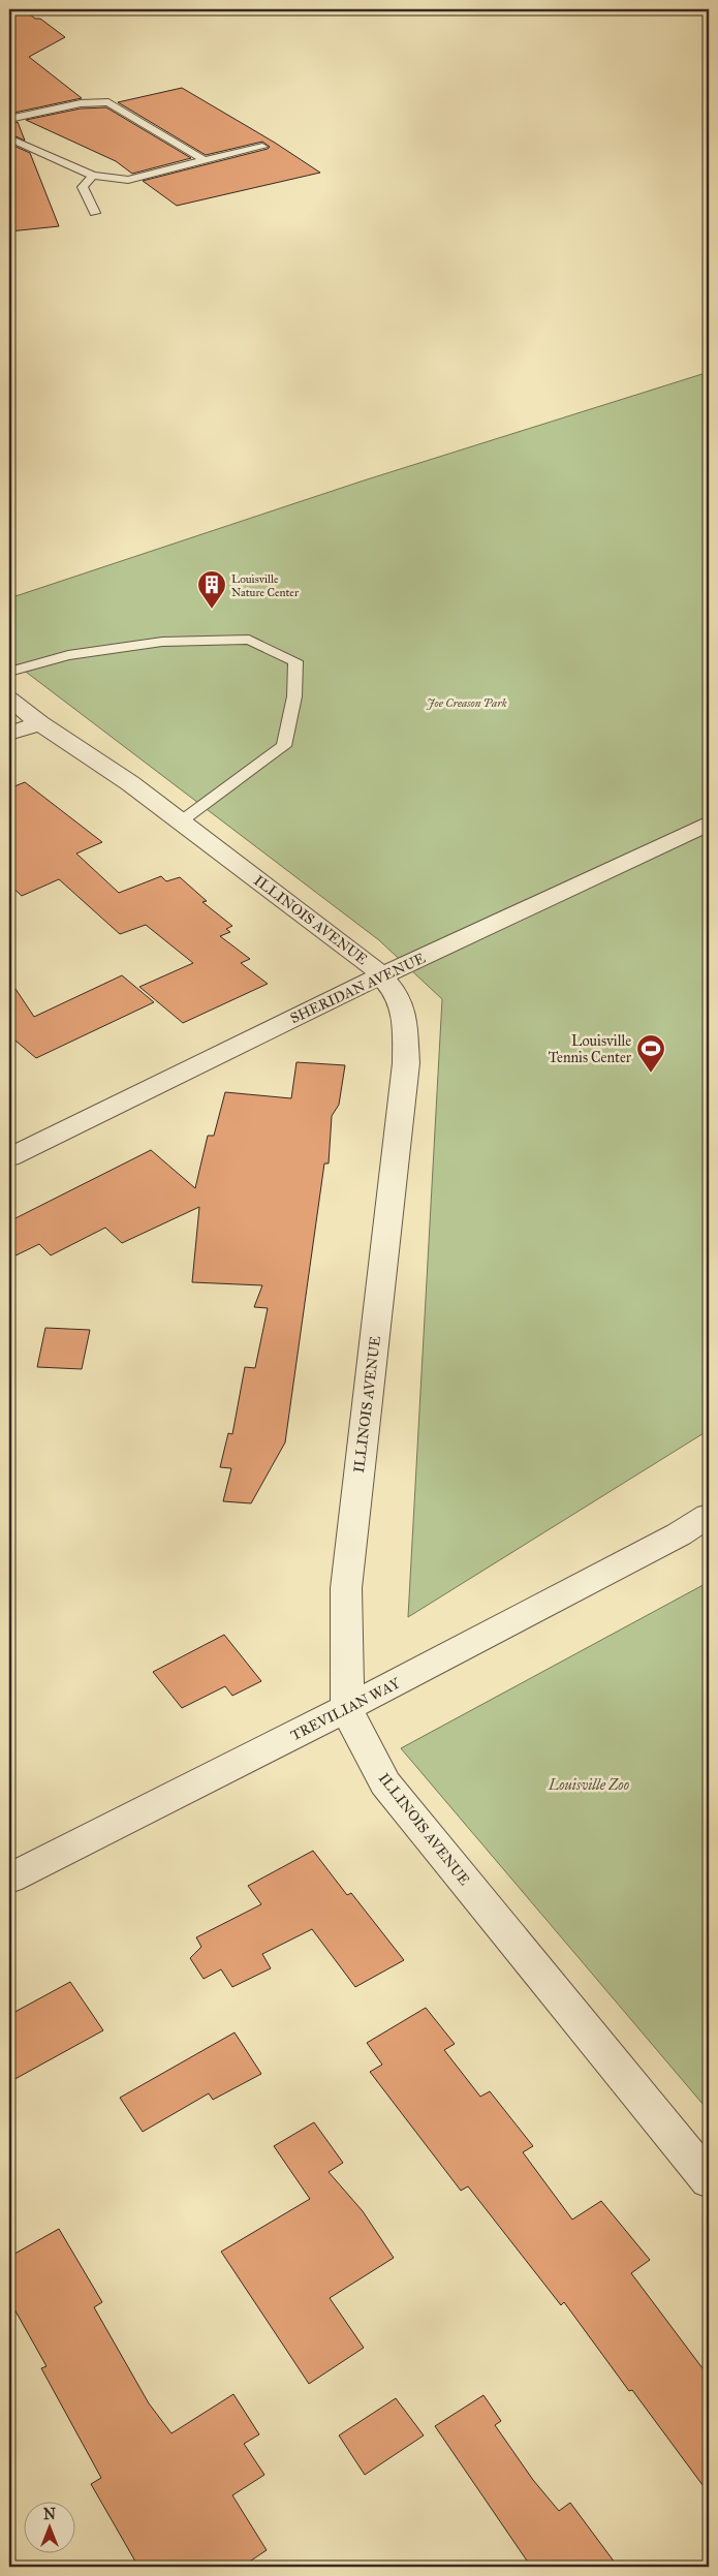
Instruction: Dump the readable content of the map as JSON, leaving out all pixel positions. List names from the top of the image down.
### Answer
{
  "streets": {
    "street": ["ILLINOIS AVENUE", "SHERIDAN AVENUE", "TREVILIAN WAY"]
  },
  "crossings": [
    ["ILLINOIS AVENUE", "SHERIDAN AVENUE"],
    ["ILLINOIS AVENUE", "TREVILIAN WAY"]
  ],
  "parks": ["Joe Creason Park", "Louisville Zoo"],
  "places": {
    "building": ["Louisville Nature Center"],
    "sports": ["Louisville Tennis Center"]
  },
  "north": "top"
}
